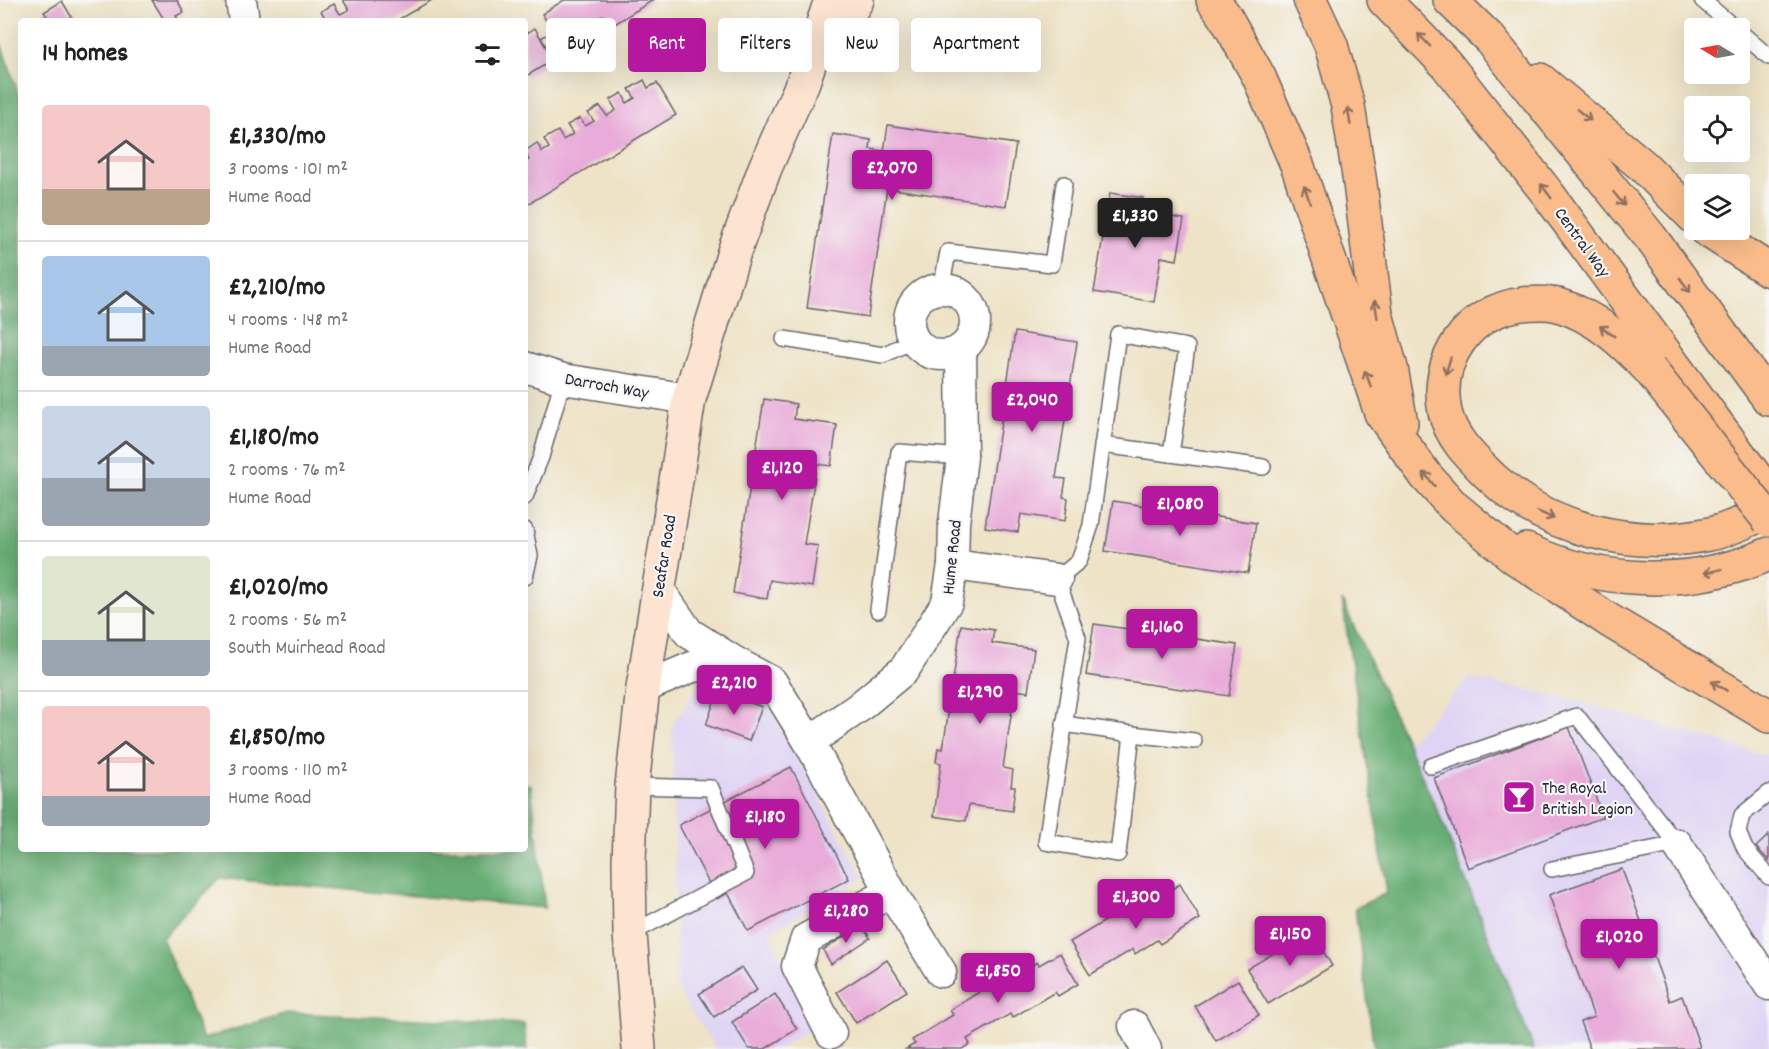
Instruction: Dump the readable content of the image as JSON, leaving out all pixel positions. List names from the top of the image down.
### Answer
{
  "streets": {
    "main road": ["Central Way"],
    "street": ["Darroch Way", "Seafar Road", "Hume Road"]
  },
  "crossings": [
    ["Darroch Way", "Seafar Road"]
  ],
  "places": {
    "bar": ["The Royal British Legion"]
  },
  "north": "left",
  "page": {
    "chip": [
      "Buy",
      "Rent",
      "Filters",
      "New",
      "Apartment"
    ],
    "heading": "14 homes",
    "list": [
      {
        "name": "£1,330/mo",
        "note": "3 rooms · 101 m² · Hume Road"
      },
      {
        "name": "£2,210/mo",
        "note": "4 rooms · 148 m² · Hume Road"
      },
      {
        "name": "£1,180/mo",
        "note": "2 rooms · 76 m² · Hume Road"
      },
      {
        "name": "£1,020/mo",
        "note": "2 rooms · 56 m² · South Muirhead Road"
      },
      {
        "name": "£1,850/mo",
        "note": "3 rooms · 110 m² · Hume Road"
      }
    ],
    "price": [
      "£2,070",
      "£1,330",
      "£2,040",
      "£1,120",
      "£1,080",
      "£1,160",
      "£2,210",
      "£1,290",
      "£1,180",
      "£1,300",
      "£1,280",
      "£1,150",
      "£1,020",
      "£1,850"
    ]
  }
}
